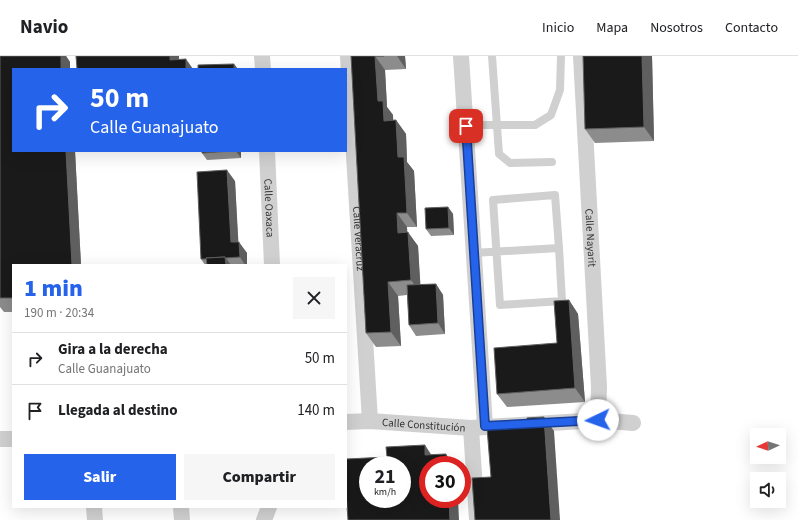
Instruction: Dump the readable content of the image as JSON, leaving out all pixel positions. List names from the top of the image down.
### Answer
{
  "streets": {
    "street": [
      "Calle Oaxaca",
      "Calle Nayarit",
      "Calle Veracruz",
      "Calle Constitución"
    ]
  },
  "crossings": [
    ["Calle Nayarit", "Calle Constitución"],
    ["Calle Veracruz", "Calle Constitución"]
  ],
  "north": "left",
  "page": {
    "header": "Navio",
    "nav": [
      "Inicio",
      "Mapa",
      "Nosotros",
      "Contacto"
    ],
    "turn": ["50 m", "Calle Guanajuato"],
    "heading": ["1 min", "190 m · 20:34"],
    "list": [
      {
        "name": "Gira a la derecha",
        "note": "Calle Guanajuato",
        "value": "50 m"
      },
      {
        "name": "Llegada al destino",
        "value": "140 m"
      }
    ],
    "buttons": ["Salir", "Compartir"],
    "speed": "21 km/h",
    "limit": "30"
  }
}
